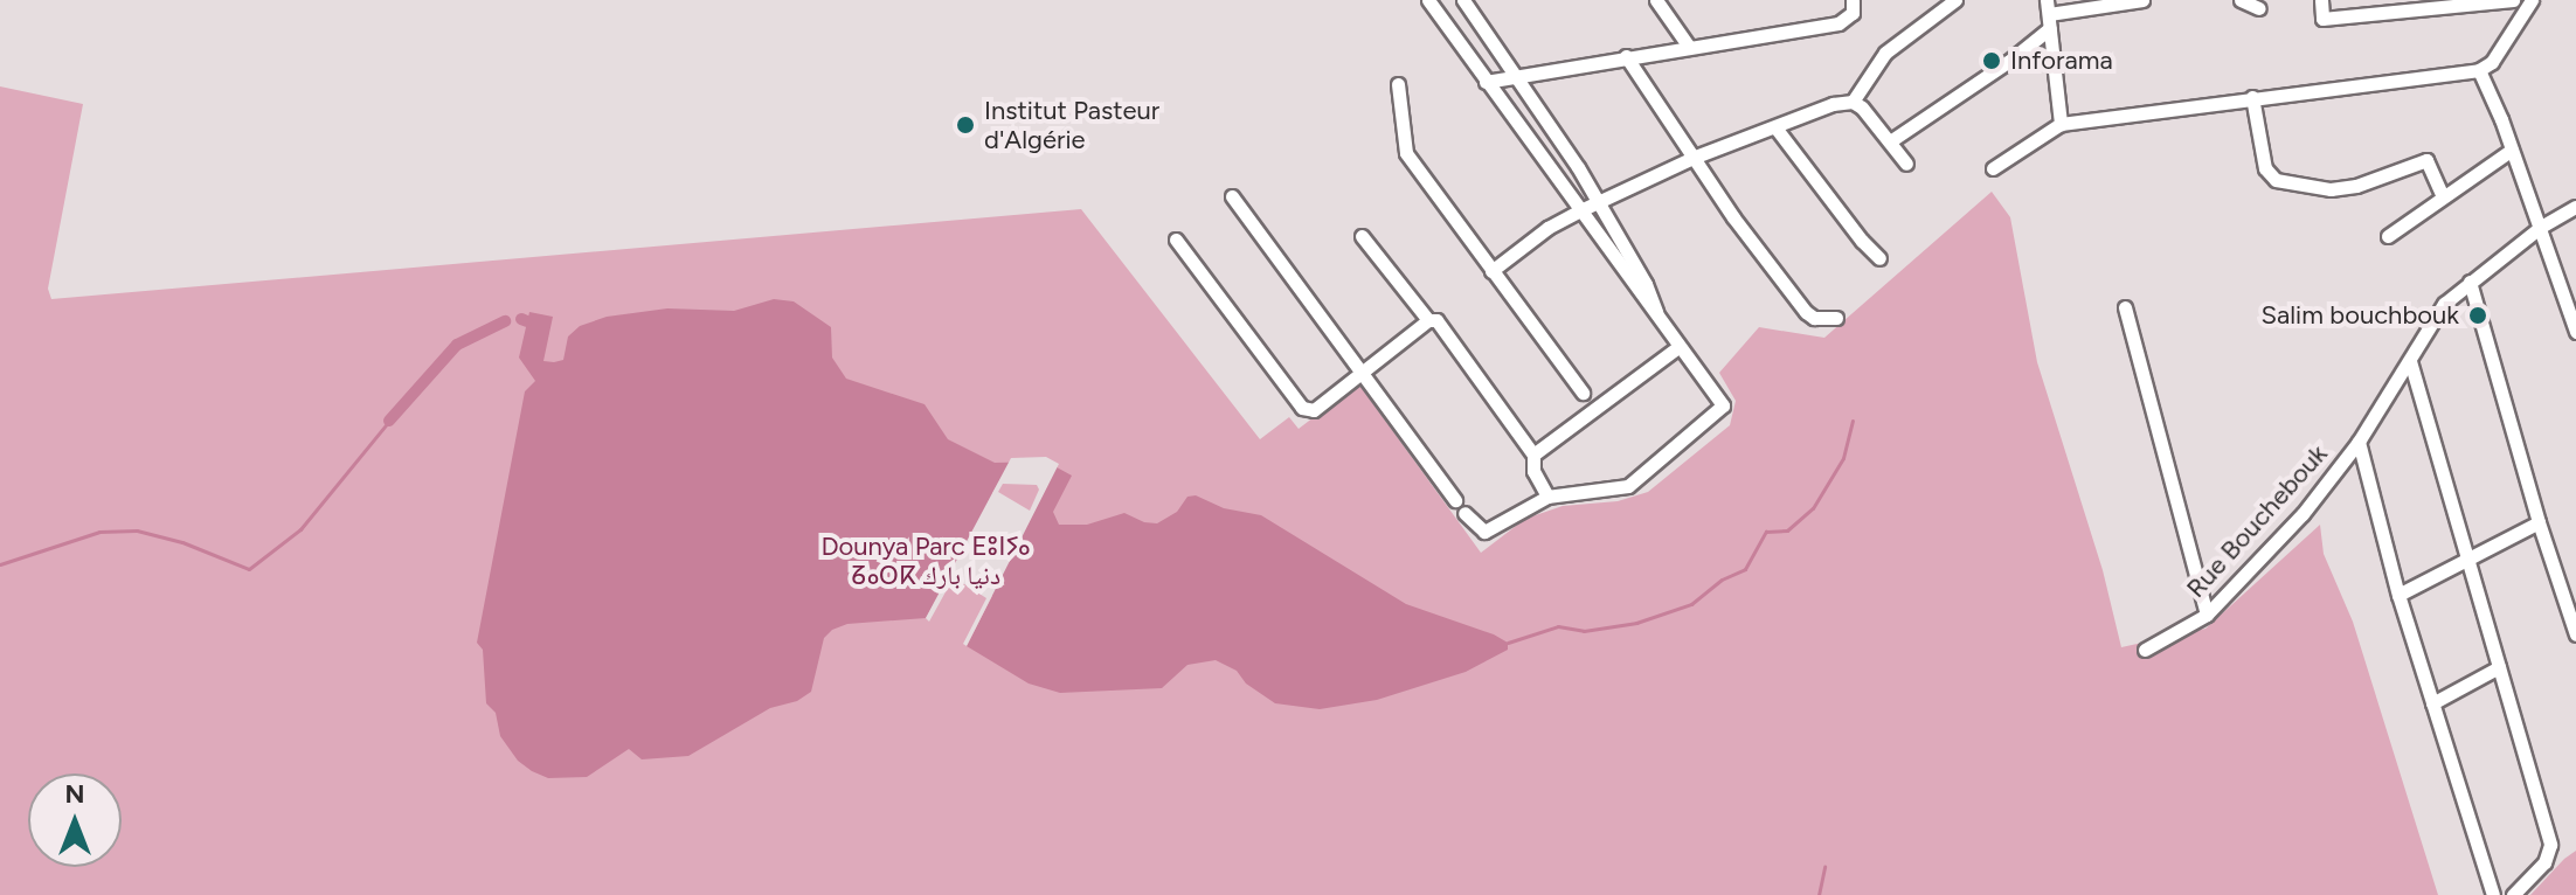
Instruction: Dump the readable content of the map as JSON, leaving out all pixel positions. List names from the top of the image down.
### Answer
{
  "streets": {
    "street": ["Rue Bouchebouk"]
  },
  "parks": ["Dounya Parc ⴹⵓⵏⵢⴰ ⵒⴰⵔⴽ دنيا بارك"],
  "places": ["Inforama", "Institut Pasteur d'Algérie", "Salim bouchbouk"],
  "north": "top"
}
